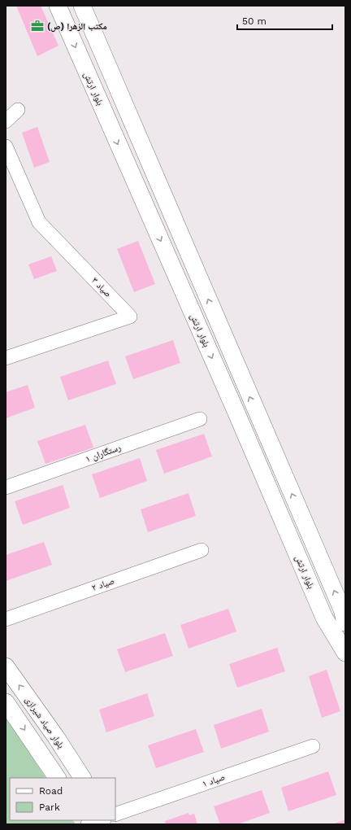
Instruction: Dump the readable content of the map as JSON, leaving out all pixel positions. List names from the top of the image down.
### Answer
{
  "streets": {
    "main road": ["بلوار ارتش", "بلوار صیاد شیرازی"],
    "street": [
      "صیاد ۳",
      "رستگاران ۱",
      "صیاد ۲",
      "صیاد ۱"
    ]
  },
  "places": {
    "office": ["مکتب الزهرا (ص)"]
  },
  "legend": ["Road", "Park"],
  "scale_bar": "50 m"
}
